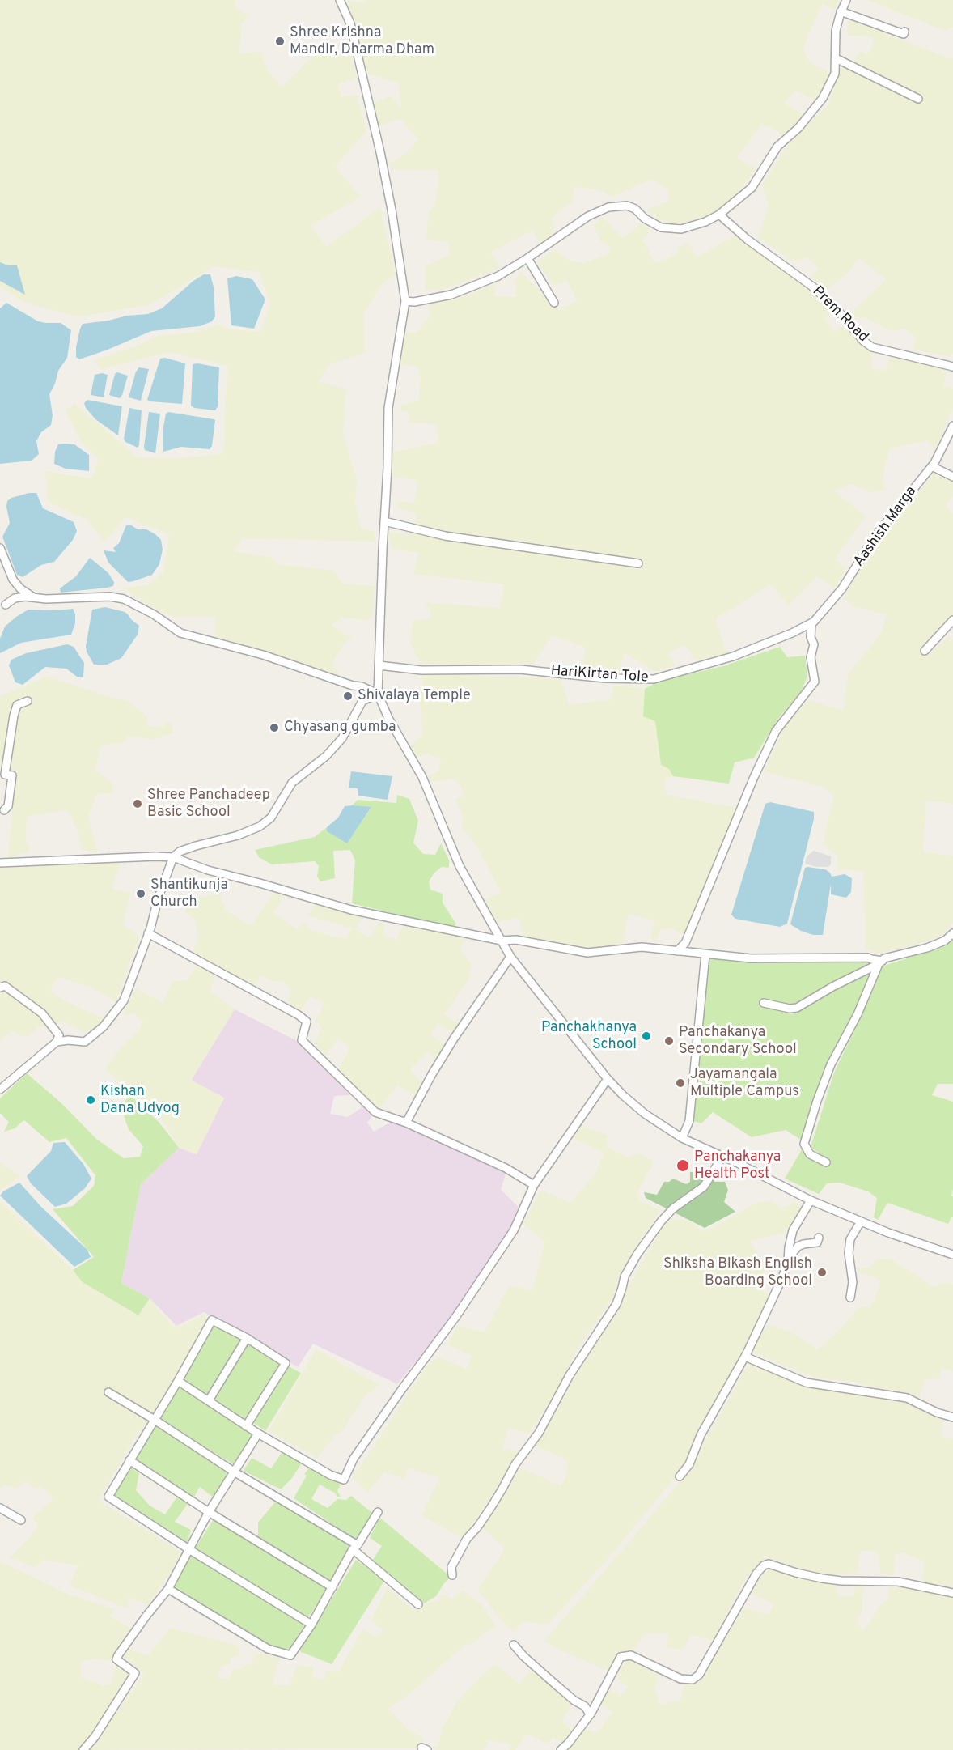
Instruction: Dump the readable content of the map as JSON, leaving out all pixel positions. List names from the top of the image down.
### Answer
{
  "streets": {
    "street": ["Prem Road", "Aashish Marga", "HariKirtan Tole"]
  },
  "crossings": [
    ["Aashish Marga", "HariKirtan Tole"]
  ],
  "places": [
    "Shree Krishna Mandir, Dharma Dham",
    "Shivalaya Temple",
    "Chyasang gumba",
    "Shree Panchadeep Basic School",
    "Shantikunja Church",
    "Panchakhanya School",
    "Panchakanya Secondary School",
    "Jayamangala Multiple Campus",
    "Kishan Dana Udyog",
    "Panchakanya Health Post",
    "Shiksha Bikash English Boarding School"
  ]
}
